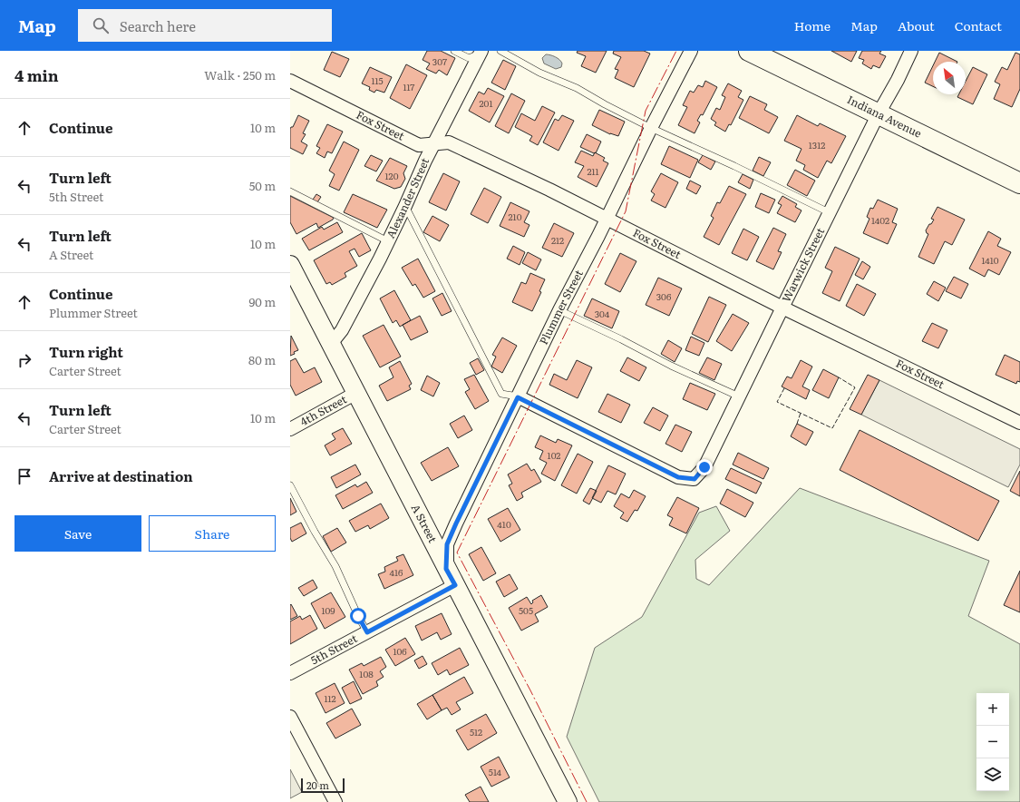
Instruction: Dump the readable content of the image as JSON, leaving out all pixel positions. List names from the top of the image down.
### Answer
{
  "streets": {
    "main road": ["Indiana Avenue"],
    "street": [
      "Fox Street",
      "Alexander Street",
      "Warwick Street",
      "Plummer Street",
      "4th Street",
      "A Street",
      "5th Street"
    ]
  },
  "crossings": [
    ["Indiana Avenue", "Warwick Street"],
    ["Fox Street", "Alexander Street"],
    ["Fox Street", "Warwick Street"],
    ["Fox Street", "Plummer Street"],
    ["Alexander Street", "A Street"],
    ["Warwick Street", "Plummer Street"],
    ["Plummer Street", "A Street"],
    ["4th Street", "A Street"],
    ["A Street", "5th Street"]
  ],
  "house_numbers": [
    "307",
    "115",
    "117",
    "201",
    "1312",
    "211",
    "120",
    "210",
    "1402",
    "212",
    "1410",
    "306",
    "304",
    "102",
    "410",
    "416",
    "109",
    "505",
    "106",
    "108",
    "112",
    "512",
    "514"
  ],
  "scale_bar": "20 m",
  "north": "top left",
  "page": {
    "header": "Map",
    "search": "Search here",
    "nav": [
      "Home",
      "Map",
      "About",
      "Contact"
    ],
    "heading": ["4 min", "Walk · 250 m"],
    "list": [
      ["Continue", "10 m"],
      ["Turn left", "5th Street", "50 m"],
      ["Turn left", "A Street", "10 m"],
      ["Continue", "Plummer Street", "90 m"],
      ["Turn right", "Carter Street", "80 m"],
      ["Turn left", "Carter Street", "10 m"],
      "Arrive at destination"
    ],
    "buttons": ["Save", "Share"],
    "map_buttons": ["+", "−"],
    "scale": "20 m"
  }
}
